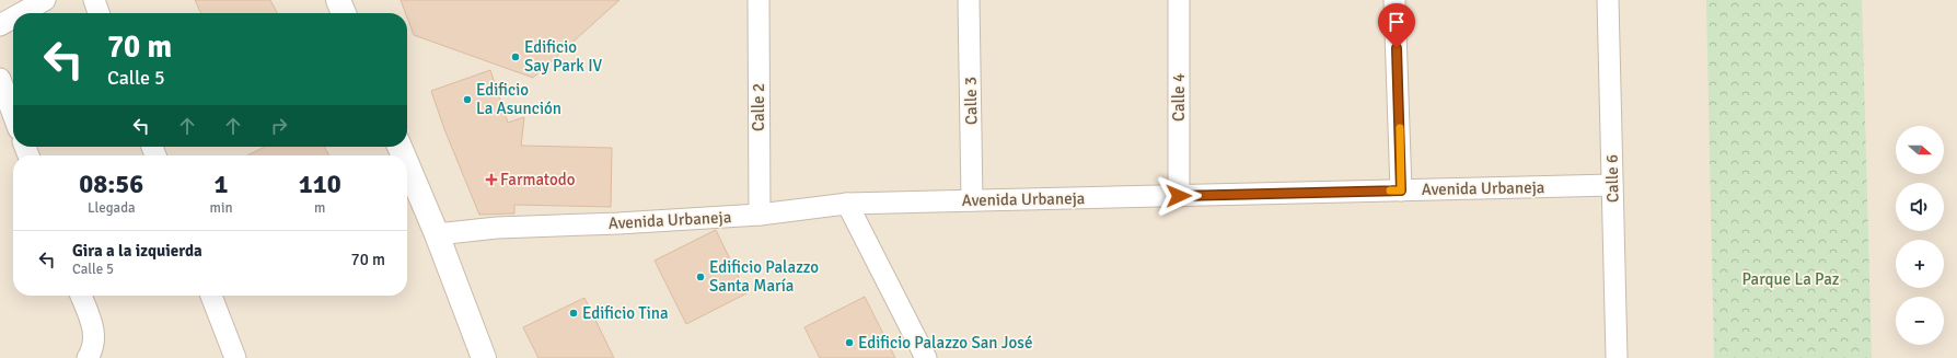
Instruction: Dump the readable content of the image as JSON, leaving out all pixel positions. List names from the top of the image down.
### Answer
{
  "streets": {
    "street": [
      "Calle 4",
      "Calle 3",
      "Calle 2",
      "Calle 6",
      "Avenida Urbaneja"
    ]
  },
  "crossings": [
    ["Calle 4", "Avenida Urbaneja"],
    ["Calle 3", "Avenida Urbaneja"],
    ["Calle 2", "Avenida Urbaneja"],
    ["Calle 6", "Avenida Urbaneja"]
  ],
  "parks": ["Parque La Paz"],
  "places": {
    "other": [
      "Edificio Say Park IV",
      "Edificio La Asunción",
      "Edificio Palazzo Santa María",
      "Edificio Tina",
      "Edificio Palazzo San José"
    ],
    "health": ["Farmatodo"]
  },
  "north": "right",
  "page": {
    "turn": ["70 m", "Calle 5"],
    "map_buttons": ["+", "−"],
    "eta": [
      "08:56",
      "Llegada",
      "1",
      "min",
      "110",
      "m"
    ],
    "list": [
      {
        "name": "Gira a la izquierda",
        "note": "Calle 5",
        "value": "70 m"
      }
    ]
  }
}
